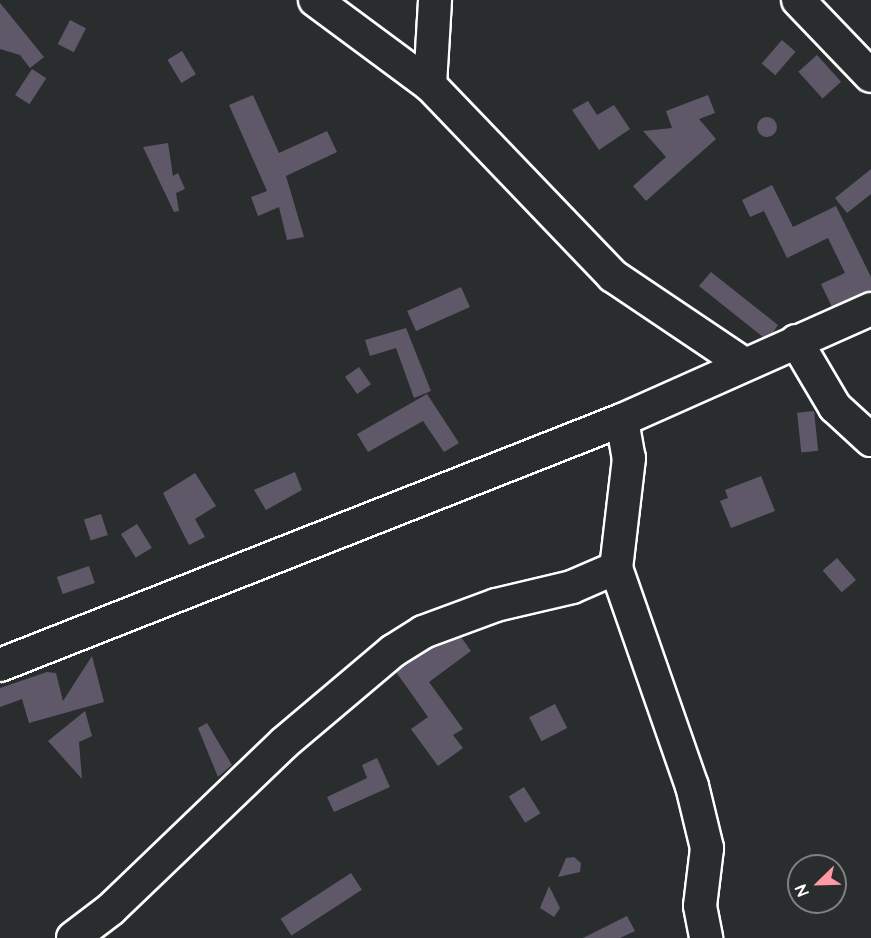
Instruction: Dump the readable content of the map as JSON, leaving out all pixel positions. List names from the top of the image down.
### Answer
{
  "north": "bottom left"
}
